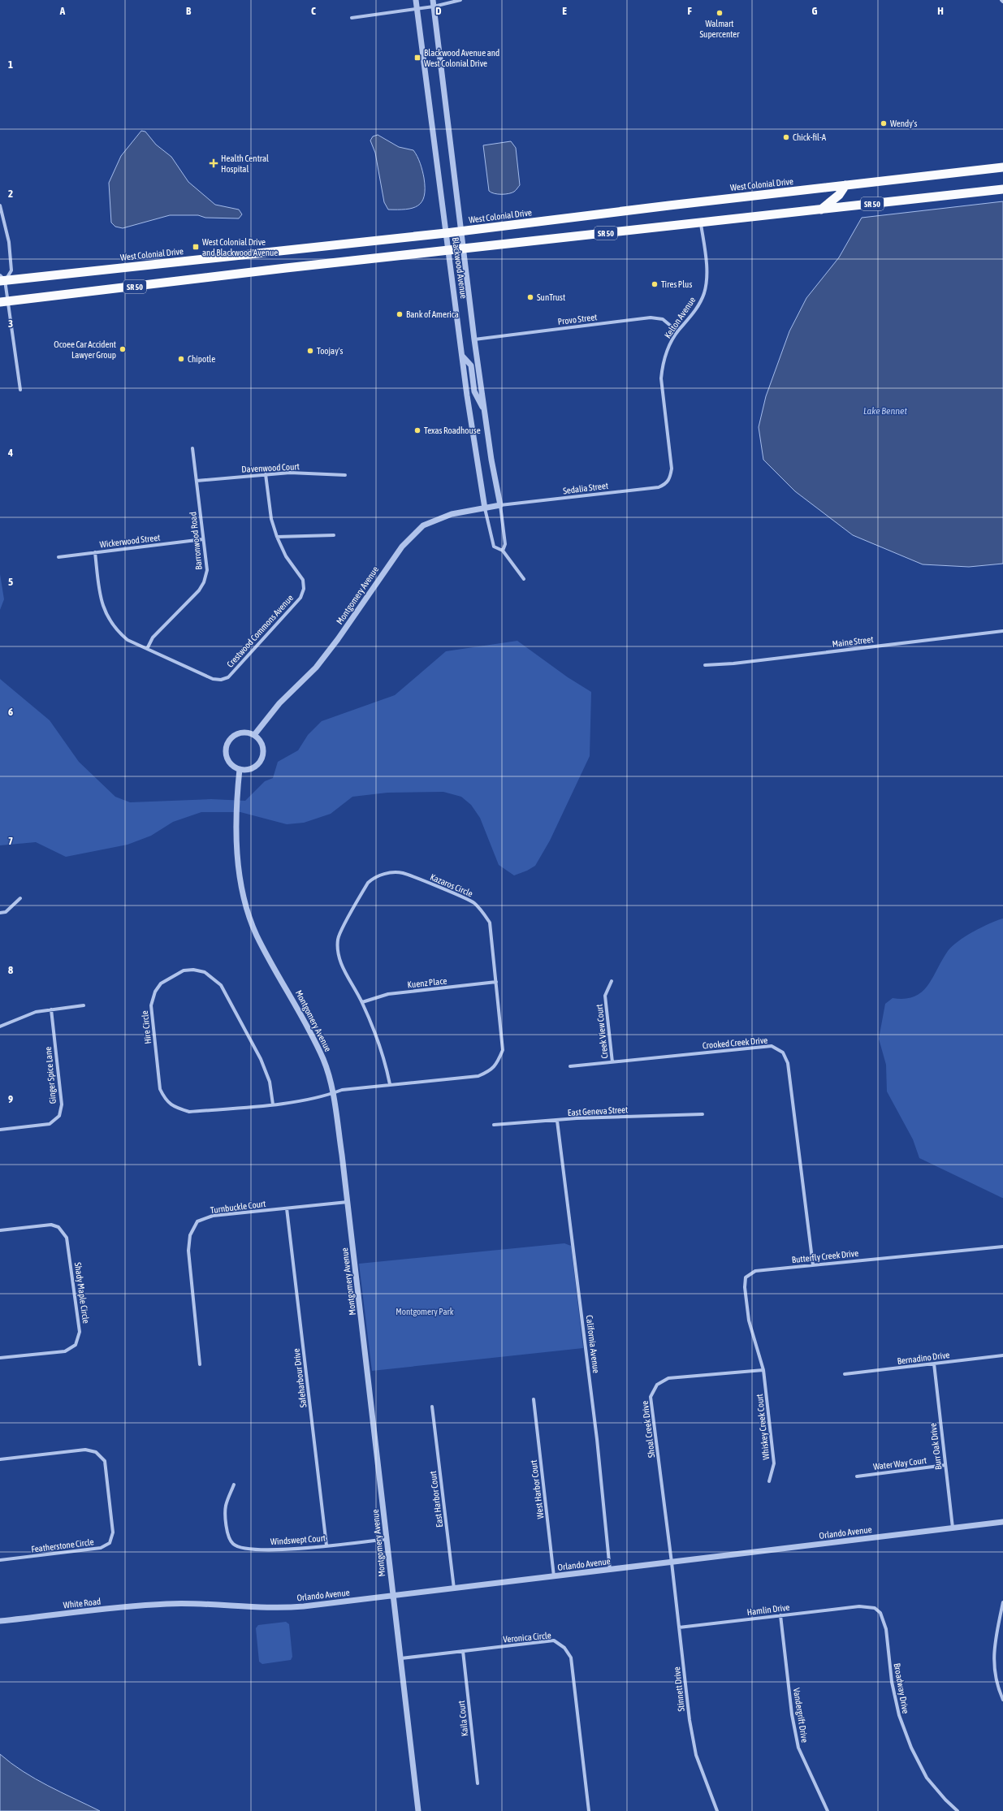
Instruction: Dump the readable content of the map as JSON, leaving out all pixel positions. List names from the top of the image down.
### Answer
{
  "streets": {
    "highway": ["West Colonial Drive", "SR 50"],
    "street": [
      "Blackwood Avenue",
      "Kelton Avenue",
      "Provo Street",
      "Davenwood Court",
      "Sedalia Street",
      "Wickerwood Street",
      "Barronwood Road",
      "Montgomery Avenue",
      "Crestwood Commons Avenue",
      "Maine Street",
      "Kazaros Circle",
      "Kuenz Place",
      "Hire Circle",
      "Creek View Court",
      "Crooked Creek Drive",
      "Ginger Spice Lane",
      "East Geneva Street",
      "Turnbuckle Court",
      "Butterfly Creek Drive",
      "Shady Maple Circle",
      "California Avenue",
      "Bernadino Drive",
      "Safeharbour Drive",
      "Whiskey Creek Court",
      "Shoal Creek Drive",
      "Burr Oak Drive",
      "Water Way Court",
      "West Harbor Court",
      "East Harbor Court",
      "Orlando Avenue",
      "Windswept Court",
      "Featherstone Circle",
      "White Road",
      "Hamlin Drive",
      "Veronica Circle",
      "Broadway Drive",
      "Stinnett Drive",
      "Vandergrift Drive",
      "Kaila Court"
    ]
  },
  "crossings": [
    ["West Colonial Drive", "Blackwood Avenue"],
    ["SR 50", "Blackwood Avenue"],
    ["SR 50", "Kelton Avenue"],
    ["Blackwood Avenue", "Provo Street"],
    ["Blackwood Avenue", "Sedalia Street"],
    ["Blackwood Avenue", "Montgomery Avenue"],
    ["Kelton Avenue", "Provo Street"],
    ["Kelton Avenue", "Sedalia Street"],
    ["Davenwood Court", "Barronwood Road"],
    ["Davenwood Court", "Crestwood Commons Avenue"],
    ["Sedalia Street", "Montgomery Avenue"],
    ["Wickerwood Street", "Barronwood Road"],
    ["Wickerwood Street", "Crestwood Commons Avenue"],
    ["Barronwood Road", "Crestwood Commons Avenue"],
    ["Montgomery Avenue", "Kazaros Circle"],
    ["Montgomery Avenue", "Hire Circle"],
    ["Montgomery Avenue", "Turnbuckle Court"],
    ["Montgomery Avenue", "Orlando Avenue"],
    ["Montgomery Avenue", "Windswept Court"],
    ["Montgomery Avenue", "Veronica Circle"],
    ["Kazaros Circle", "Kuenz Place"],
    ["Kazaros Circle", "Hire Circle"],
    ["Creek View Court", "Crooked Creek Drive"],
    ["Crooked Creek Drive", "Butterfly Creek Drive"],
    ["East Geneva Street", "California Avenue"],
    ["Turnbuckle Court", "Safeharbour Drive"],
    ["Butterfly Creek Drive", "Whiskey Creek Court"],
    ["Butterfly Creek Drive", "Shoal Creek Drive"],
    ["California Avenue", "Orlando Avenue"],
    ["Bernadino Drive", "Burr Oak Drive"],
    ["Safeharbour Drive", "Windswept Court"],
    ["Whiskey Creek Court", "Shoal Creek Drive"],
    ["Shoal Creek Drive", "Orlando Avenue"],
    ["Shoal Creek Drive", "Stinnett Drive"],
    ["Burr Oak Drive", "Water Way Court"],
    ["Burr Oak Drive", "Orlando Avenue"],
    ["West Harbor Court", "Orlando Avenue"],
    ["East Harbor Court", "Orlando Avenue"],
    ["Orlando Avenue", "White Road"],
    ["Orlando Avenue", "Stinnett Drive"],
    ["Hamlin Drive", "Broadway Drive"],
    ["Hamlin Drive", "Stinnett Drive"],
    ["Hamlin Drive", "Vandergrift Drive"],
    ["Veronica Circle", "Kaila Court"]
  ],
  "water": ["Lake Bennet"],
  "parks": ["Montgomery Park"],
  "places": {
    "other": [
      "Walmart Supercenter",
      "Wendy's",
      "Chick-fil-A",
      "Tires Plus",
      "SunTrust",
      "Bank of America",
      "Ocoee Car Accident Lawyer Group",
      "Toojay's",
      "Chipotle",
      "Texas Roadhouse"
    ],
    "transit": ["Blackwood Avenue and West Colonial Drive", "West Colonial Drive and Blackwood Avenue"],
    "health": ["Health Central Hospital"]
  },
  "grid": {
    "columns": [
      "A",
      "B",
      "C",
      "D",
      "E",
      "F",
      "G",
      "H"
    ],
    "rows": [
      "1",
      "2",
      "3",
      "4",
      "5",
      "6",
      "7",
      "8",
      "9"
    ]
  }
}
